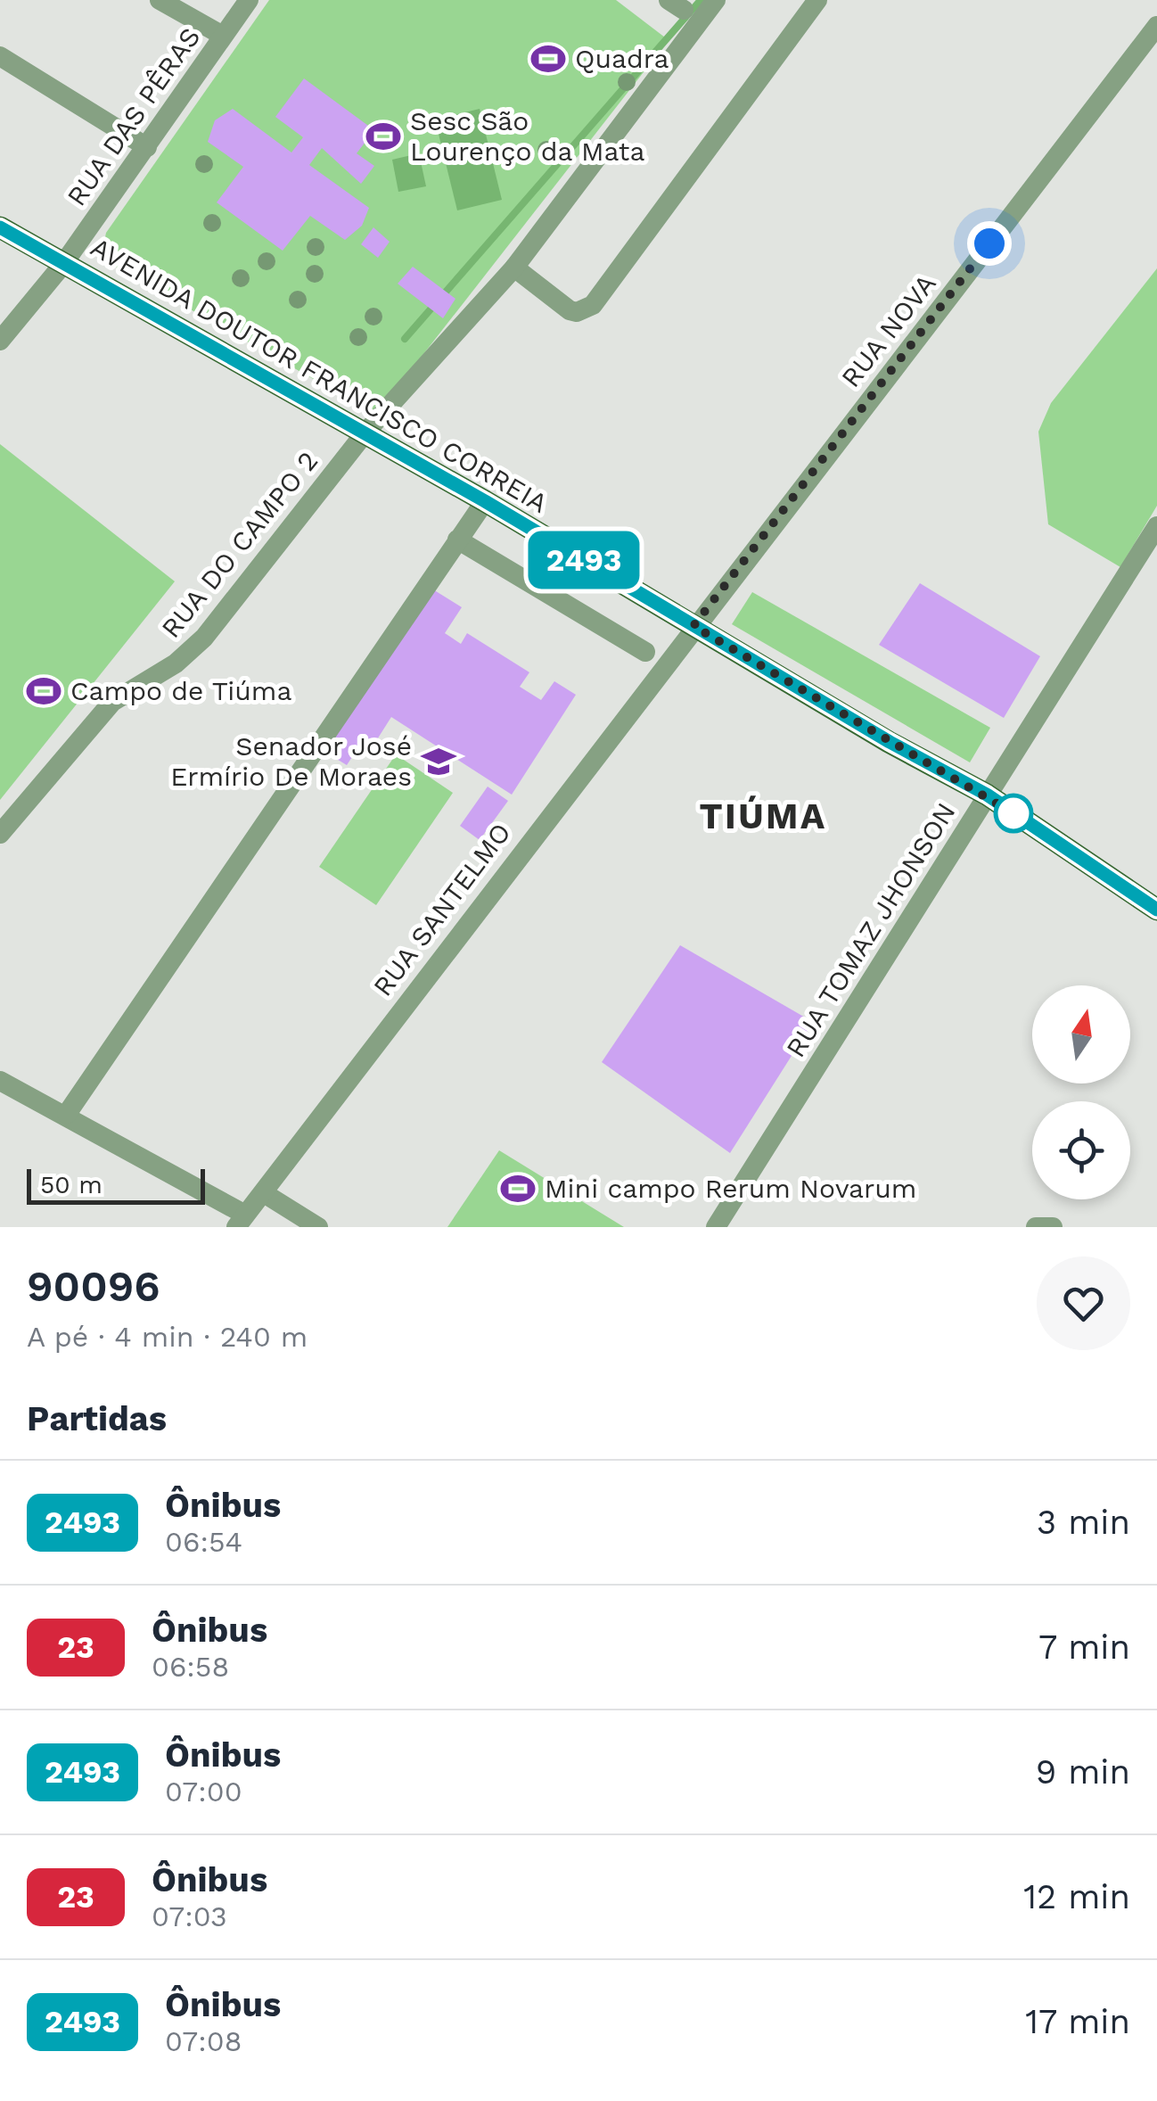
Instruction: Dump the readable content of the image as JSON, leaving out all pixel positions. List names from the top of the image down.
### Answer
{
  "streets": {
    "main road": ["AVENIDA DOUTOR FRANCISCO CORREIA"],
    "street": [
      "RUA DAS PÊRAS",
      "RUA NOVA",
      "RUA DO CAMPO 2",
      "RUA SANTELMO",
      "RUA TOMAZ JHONSON"
    ]
  },
  "crossings": [
    ["RUA DAS PÊRAS", "AVENIDA DOUTOR FRANCISCO CORREIA"],
    ["RUA NOVA", "AVENIDA DOUTOR FRANCISCO CORREIA"],
    ["RUA NOVA", "RUA SANTELMO"],
    ["AVENIDA DOUTOR FRANCISCO CORREIA", "RUA DO CAMPO 2"],
    ["AVENIDA DOUTOR FRANCISCO CORREIA", "RUA SANTELMO"],
    ["AVENIDA DOUTOR FRANCISCO CORREIA", "RUA TOMAZ JHONSON"]
  ],
  "districts": ["TIÚMA"],
  "places": {
    "sports": [
      "Quadra",
      "Sesc São Lourenço da Mata",
      "Campo de Tiúma",
      "Mini campo Rerum Novarum"
    ],
    "school or university": ["Senador José Ermírio De Moraes"]
  },
  "lines": ["bus line 2493"],
  "scale_bar": "50 m",
  "north": "top",
  "page": {
    "on_map": "2493",
    "scale": "50 m",
    "heading": [
      ["90096", "A pé · 4 min · 240 m"],
      "Partidas"
    ],
    "list": [
      {
        "mark": "2493",
        "name": "Ônibus",
        "note": "06:54",
        "value": "3 min"
      },
      {
        "mark": "23",
        "name": "Ônibus",
        "note": "06:58",
        "value": "7 min"
      },
      {
        "mark": "2493",
        "name": "Ônibus",
        "note": "07:00",
        "value": "9 min"
      },
      {
        "mark": "23",
        "name": "Ônibus",
        "note": "07:03",
        "value": "12 min"
      },
      {
        "mark": "2493",
        "name": "Ônibus",
        "note": "07:08",
        "value": "17 min"
      }
    ]
  }
}
